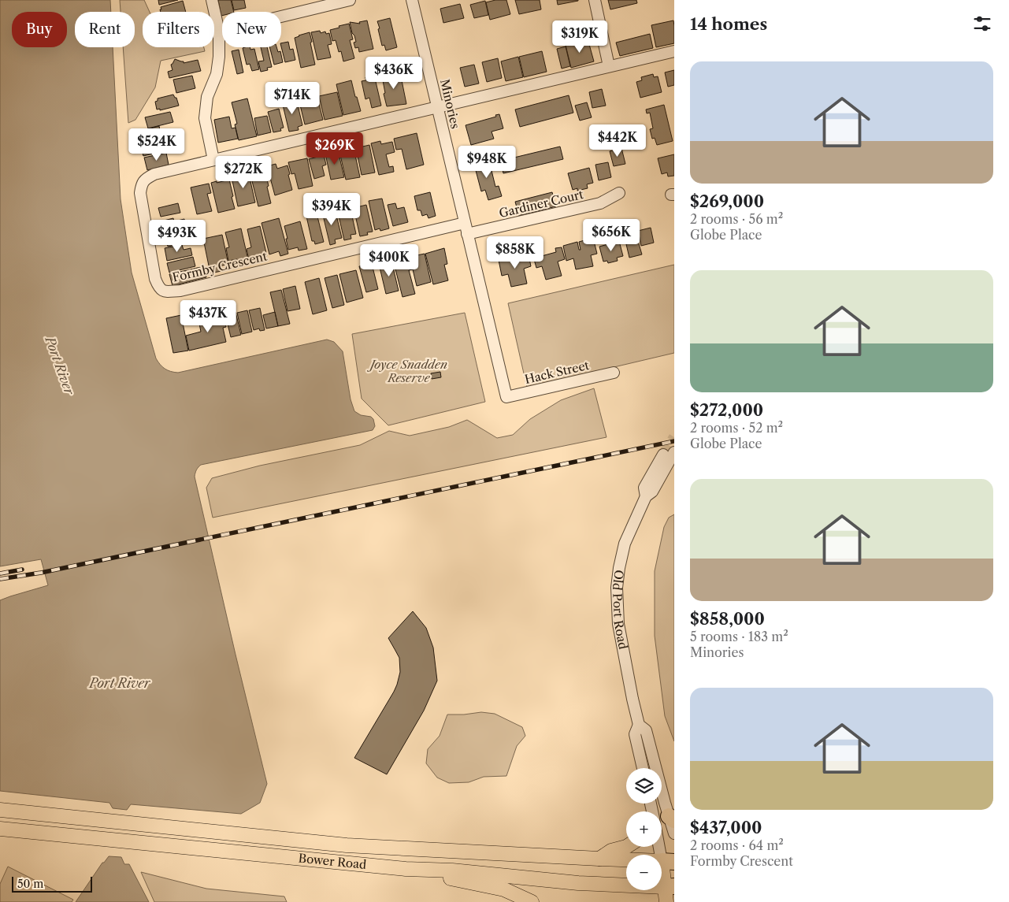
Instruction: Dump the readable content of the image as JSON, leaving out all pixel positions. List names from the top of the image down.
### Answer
{
  "streets": {
    "main road": ["Old Port Road", "Bower Road"],
    "street": [
      "Minories",
      "Gardiner Court",
      "Formby Crescent",
      "Hack Street"
    ]
  },
  "crossings": [
    ["Minories", "Gardiner Court"],
    ["Minories", "Formby Crescent"],
    ["Minories", "Hack Street"],
    ["Old Port Road", "Bower Road"]
  ],
  "water": ["Port River"],
  "parks": ["Joyce Snadden Reserve"],
  "scale_bar": "50 m",
  "page": {
    "heading": "14 homes",
    "chip": [
      "Buy",
      "Rent",
      "Filters",
      "New"
    ],
    "price": [
      "$319K",
      "$436K",
      "$714K",
      "$442K",
      "$524K",
      "$269K",
      "$948K",
      "$272K",
      "$394K",
      "$656K",
      "$493K",
      "$858K",
      "$400K",
      "$437K"
    ],
    "list": [
      {
        "name": "$269,000",
        "note": "2 rooms · 56 m² · Globe Place"
      },
      {
        "name": "$272,000",
        "note": "2 rooms · 52 m² · Globe Place"
      },
      {
        "name": "$858,000",
        "note": "5 rooms · 183 m² · Minories"
      },
      {
        "name": "$437,000",
        "note": "2 rooms · 64 m² · Formby Crescent"
      }
    ],
    "map_buttons": ["+", "−"],
    "scale": "50 m"
  }
}
